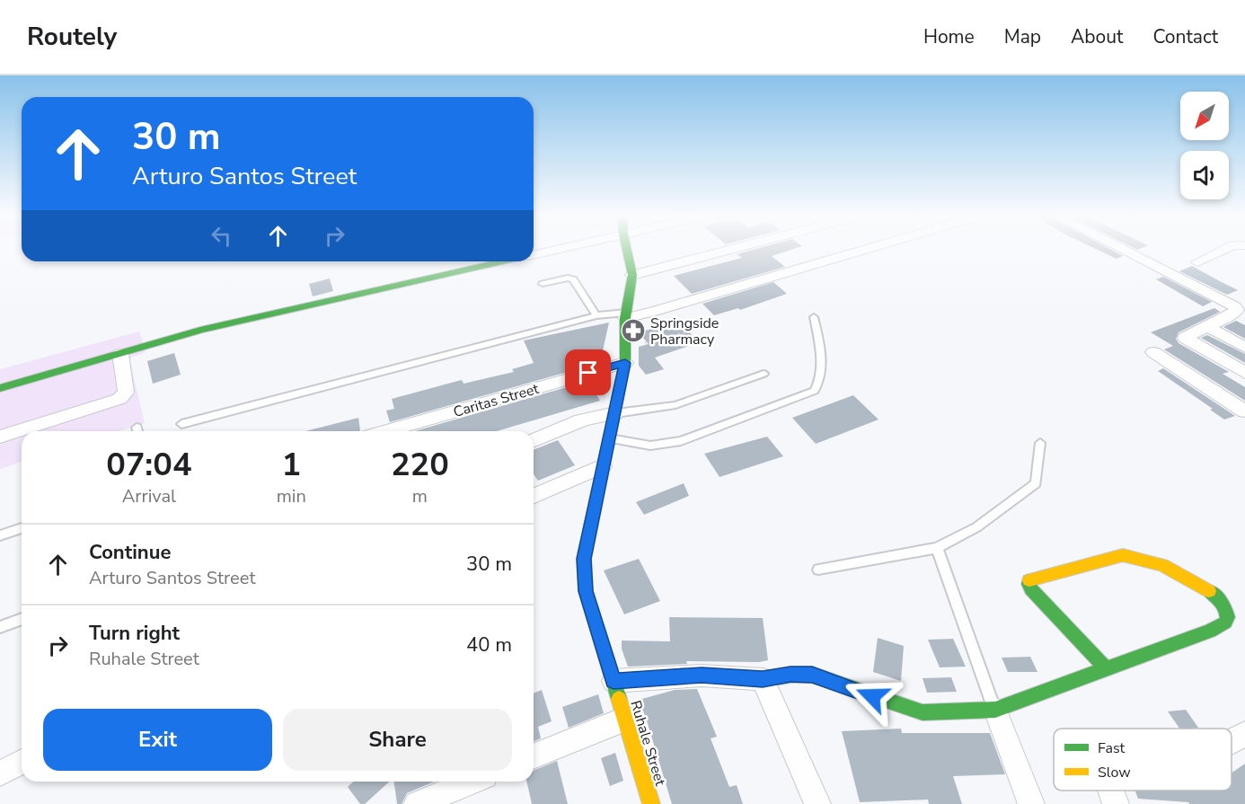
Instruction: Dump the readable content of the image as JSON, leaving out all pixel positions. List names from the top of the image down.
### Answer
{
  "streets": {
    "street": ["Caritas Street", "Ruhale Street"]
  },
  "crossings": [
    ["Caritas Street", "Ruhale Street"]
  ],
  "places": {
    "pharmacy": ["Springside Pharmacy"]
  },
  "legend": ["Fast", "Slow"],
  "north": "bottom left",
  "page": {
    "header": "Routely",
    "nav": [
      "Home",
      "Map",
      "About",
      "Contact"
    ],
    "turn": ["30 m", "Arturo Santos Street"],
    "eta": [
      "07:04",
      "Arrival",
      "1",
      "min",
      "220",
      "m"
    ],
    "list": [
      {
        "name": "Continue",
        "note": "Arturo Santos Street",
        "value": "30 m"
      },
      {
        "name": "Turn right",
        "note": "Ruhale Street",
        "value": "40 m"
      }
    ],
    "buttons": ["Exit", "Share"]
  }
}
